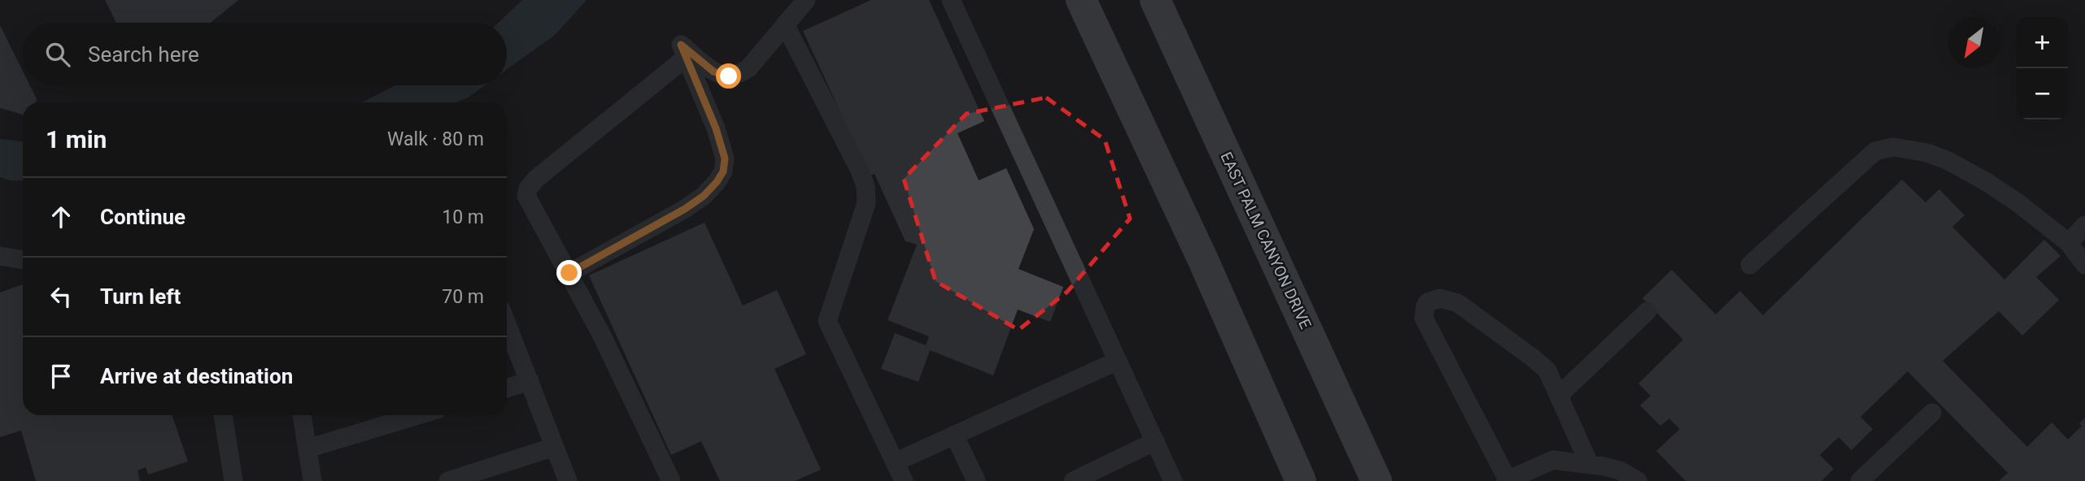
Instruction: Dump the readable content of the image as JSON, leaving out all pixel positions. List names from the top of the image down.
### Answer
{
  "streets": {
    "main road": ["EAST PALM CANYON DRIVE"]
  },
  "north": "bottom left",
  "page": {
    "map_buttons": ["+", "−"],
    "search": "Search here",
    "heading": ["1 min", "Walk · 80 m"],
    "list": [
      ["Continue", "10 m"],
      ["Turn left", "70 m"],
      "Arrive at destination"
    ]
  }
}
